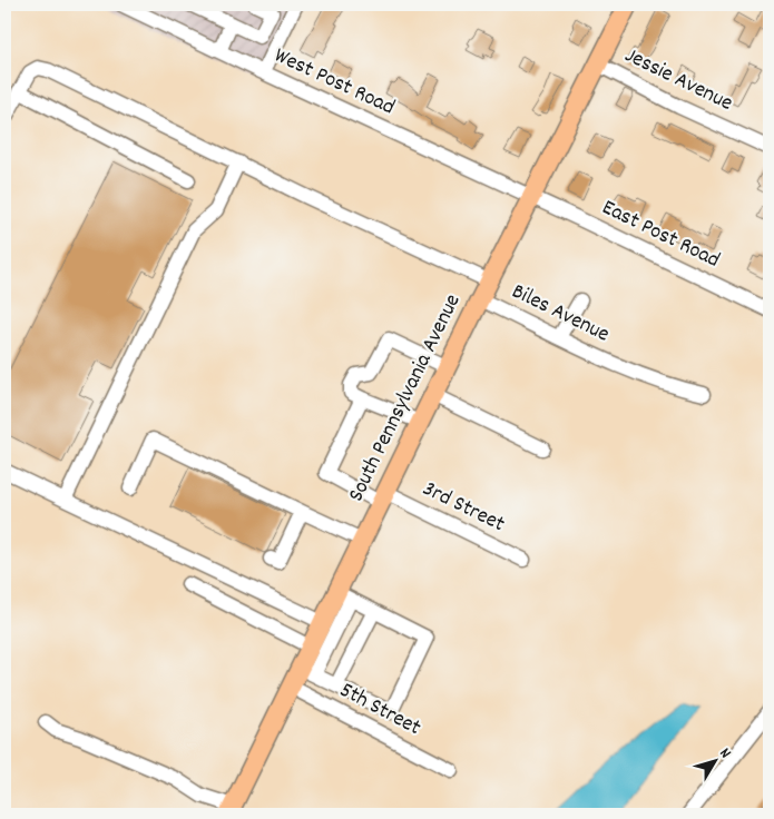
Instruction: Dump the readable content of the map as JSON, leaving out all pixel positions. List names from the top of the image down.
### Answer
{
  "streets": {
    "main road": ["South Pennsylvania Avenue"],
    "street": [
      "Jessie Avenue",
      "West Post Road",
      "East Post Road",
      "Biles Avenue",
      "3rd Street",
      "5th Street"
    ]
  },
  "crossings": [
    ["Jessie Avenue", "South Pennsylvania Avenue"],
    ["West Post Road", "East Post Road"],
    ["West Post Road", "South Pennsylvania Avenue"],
    ["East Post Road", "South Pennsylvania Avenue"],
    ["Biles Avenue", "South Pennsylvania Avenue"],
    ["South Pennsylvania Avenue", "3rd Street"],
    ["South Pennsylvania Avenue", "5th Street"]
  ],
  "north": "top right"
}
